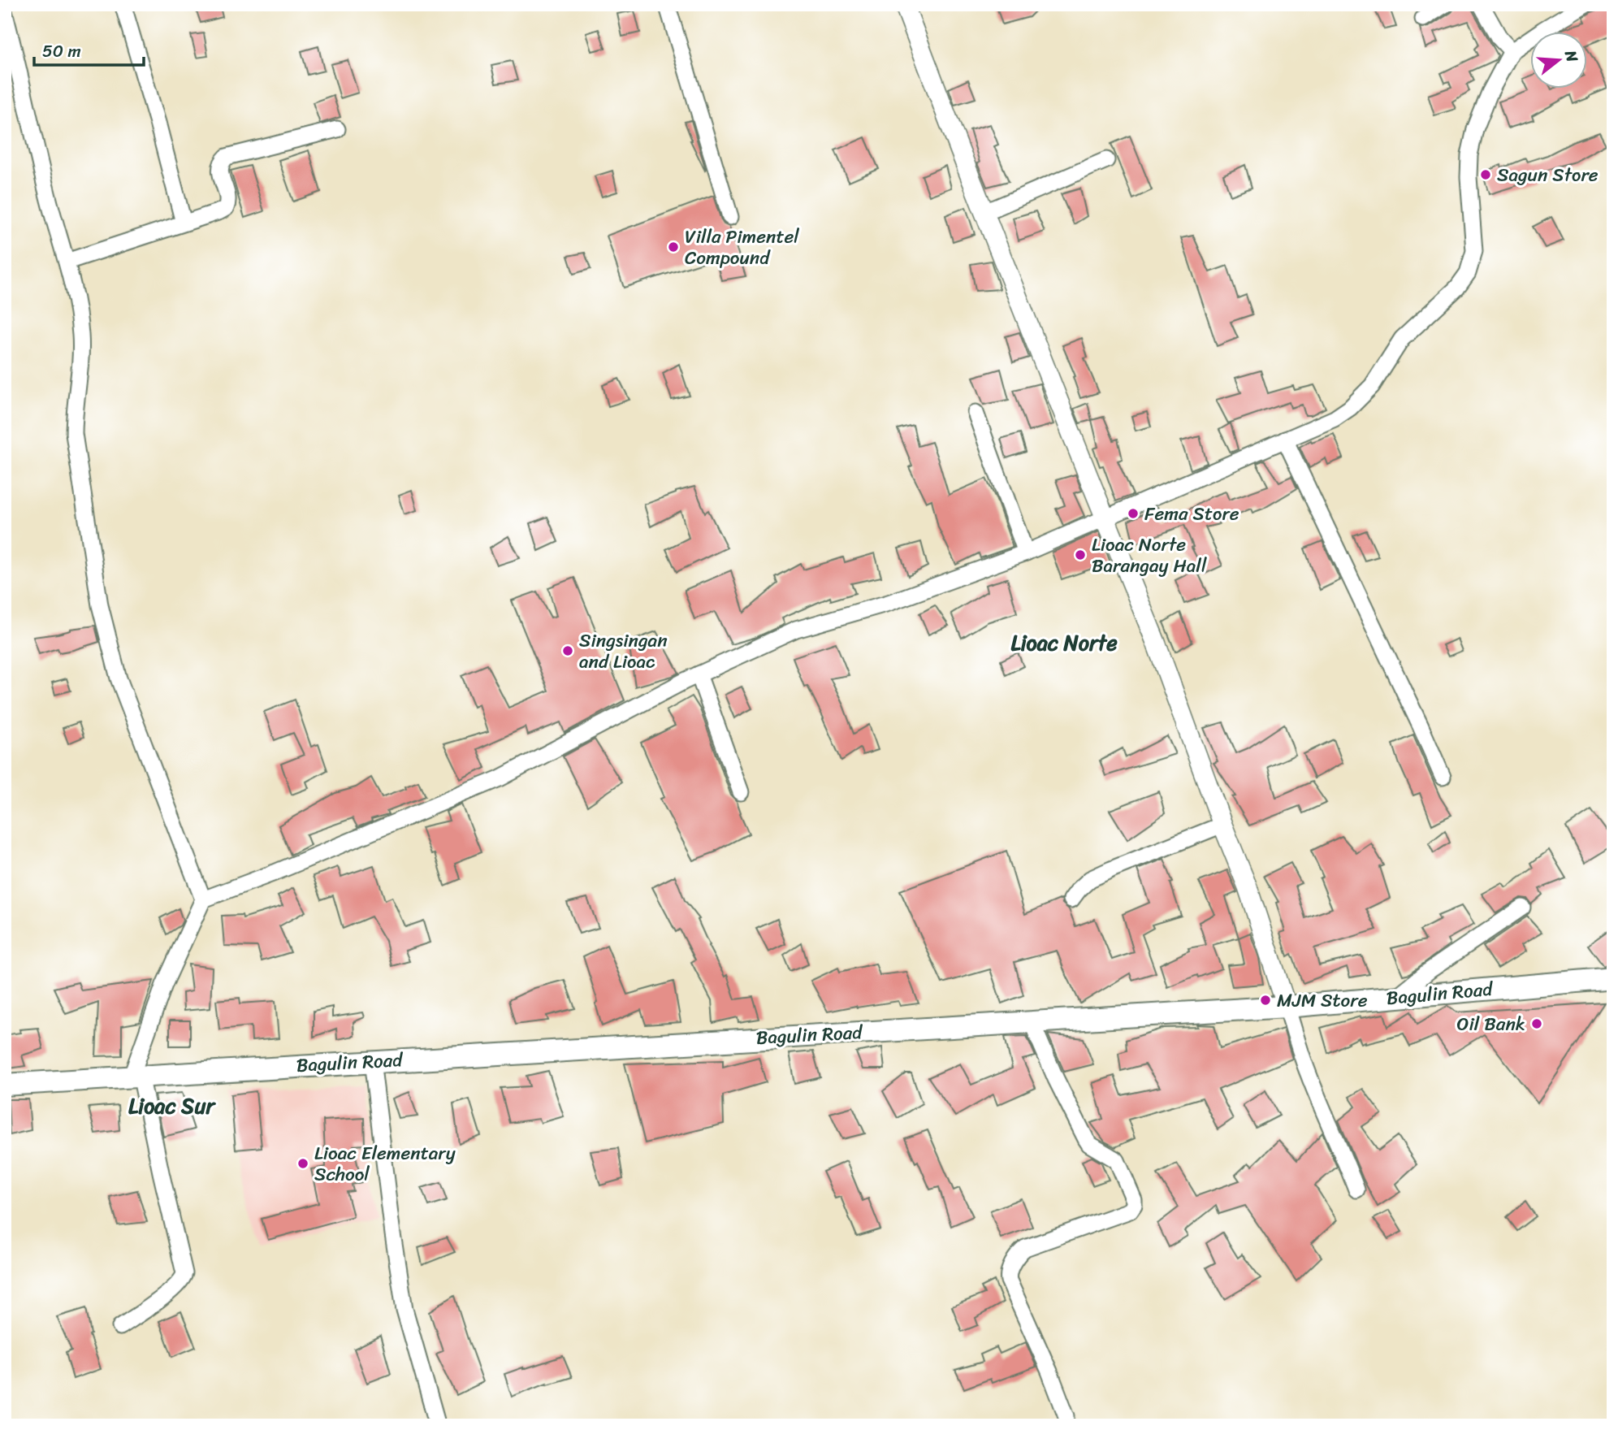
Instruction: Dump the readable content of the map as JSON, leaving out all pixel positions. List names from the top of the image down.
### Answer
{
  "streets": {
    "main road": ["Bagulin Road"]
  },
  "districts": ["Lioac Norte", "Lioac Sur"],
  "places": [
    "Sagun Store",
    "Villa Pimentel Compound",
    "Fema Store",
    "Lioac Norte Barangay Hall",
    "Singsingan and Lioac",
    "MJM Store",
    "Oil Bank",
    "Lioac Elementary School"
  ],
  "scale_bar": "50 m",
  "north": "right"
}
